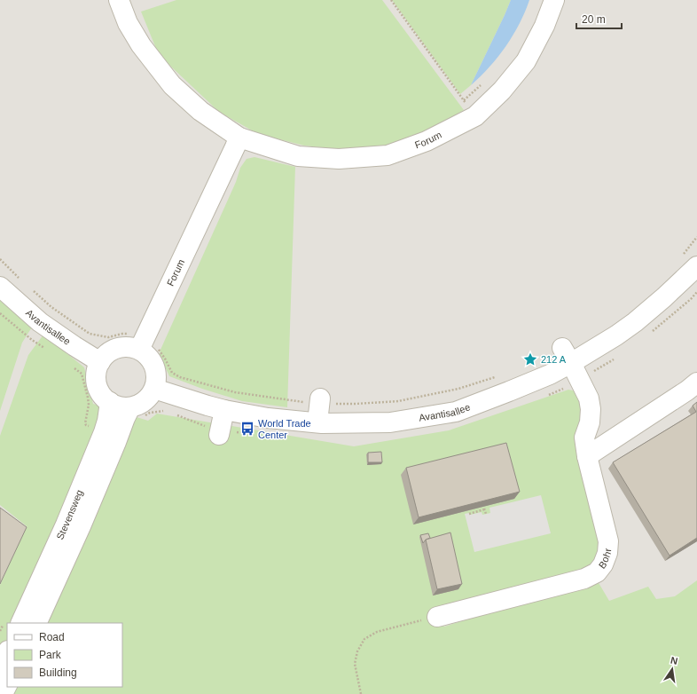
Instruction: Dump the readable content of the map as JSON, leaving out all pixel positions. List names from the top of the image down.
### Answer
{
  "streets": {
    "street": [
      "Forum",
      "Avantisallee",
      "Stevensweg",
      "Bohr"
    ]
  },
  "crossings": [
    ["Forum", "Avantisallee"],
    ["Forum", "Stevensweg"],
    ["Avantisallee", "Stevensweg"],
    ["Avantisallee", "Bohr"]
  ],
  "places": {
    "place": ["212 A"],
    "bus stop": ["World Trade Center"]
  },
  "legend": ["Road", "Park", "Building"],
  "scale_bar": "20 m",
  "north": "top"
}
